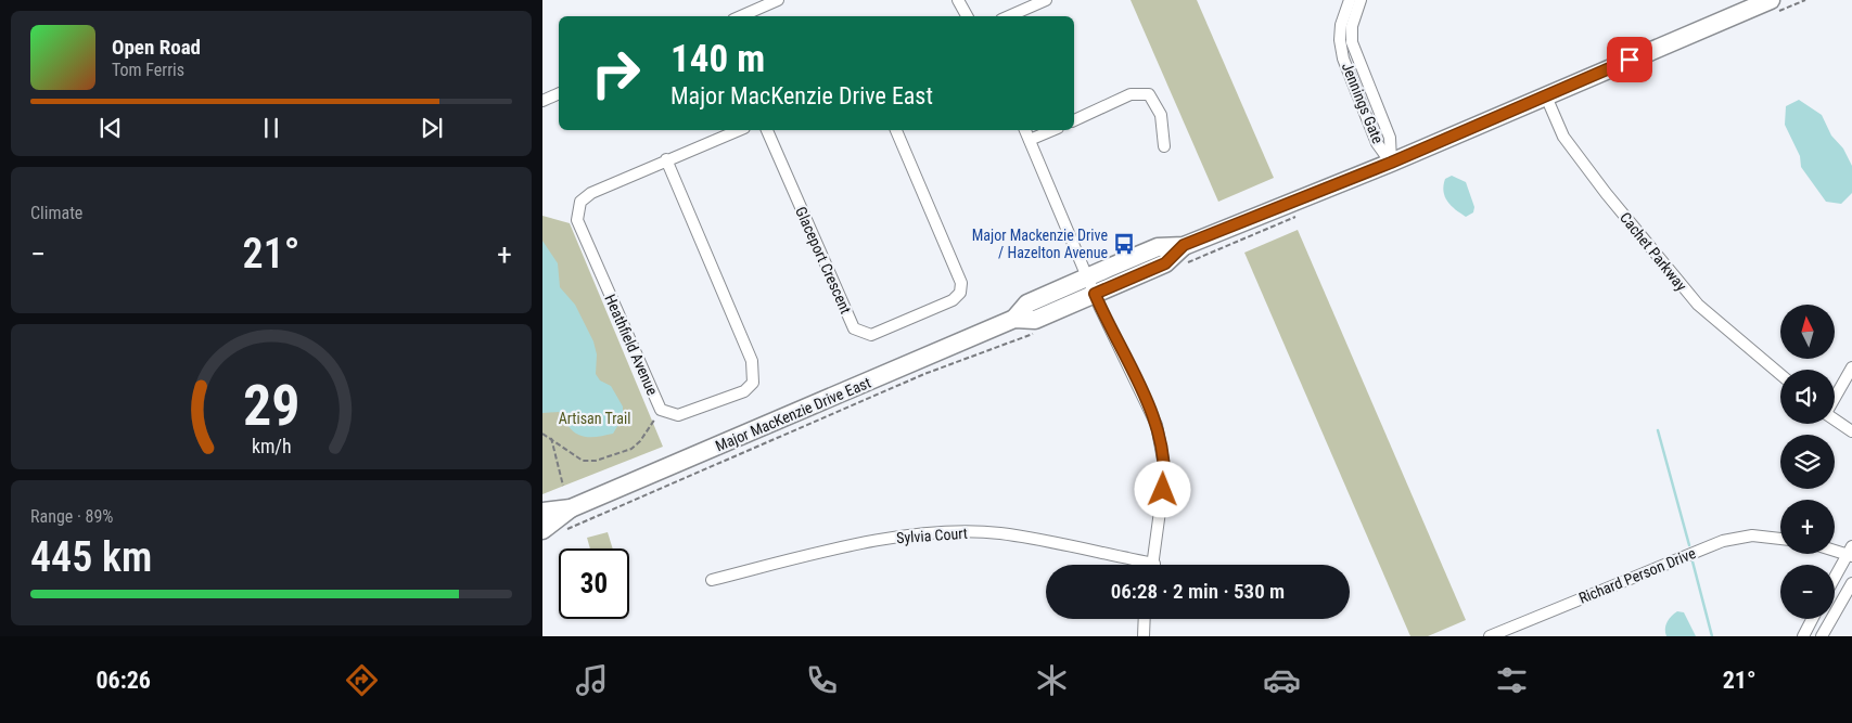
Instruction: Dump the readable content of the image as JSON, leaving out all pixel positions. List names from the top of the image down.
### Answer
{
  "streets": {
    "main road": ["Major MacKenzie Drive East"],
    "street": [
      "Jennings Gate",
      "Cachet Parkway",
      "Glaceport Crescent",
      "Heathfield Avenue",
      "Sylvia Court",
      "Richard Person Drive"
    ]
  },
  "crossings": [
    ["Jennings Gate", "Major MacKenzie Drive East"],
    ["Cachet Parkway", "Major MacKenzie Drive East"]
  ],
  "parks": ["Artisan Trail"],
  "places": {
    "bus stop": ["Major Mackenzie Drive / Hazelton Avenue"]
  },
  "north": "top",
  "page": {
    "turn": ["140 m", "Major MacKenzie Drive East"],
    "song": ["Open Road", "Tom Ferris"],
    "tile": [
      "Climate",
      ["Range · 89%", "445 km"]
    ],
    "heat": ["−", "21°", "+"],
    "map_buttons": ["+", "−"],
    "limit": "30",
    "trip": "06:28 · 2 min · 530 m",
    "tabs": ["06:26", "21°"],
    "gauge": ["29", "km/h"]
  }
}
